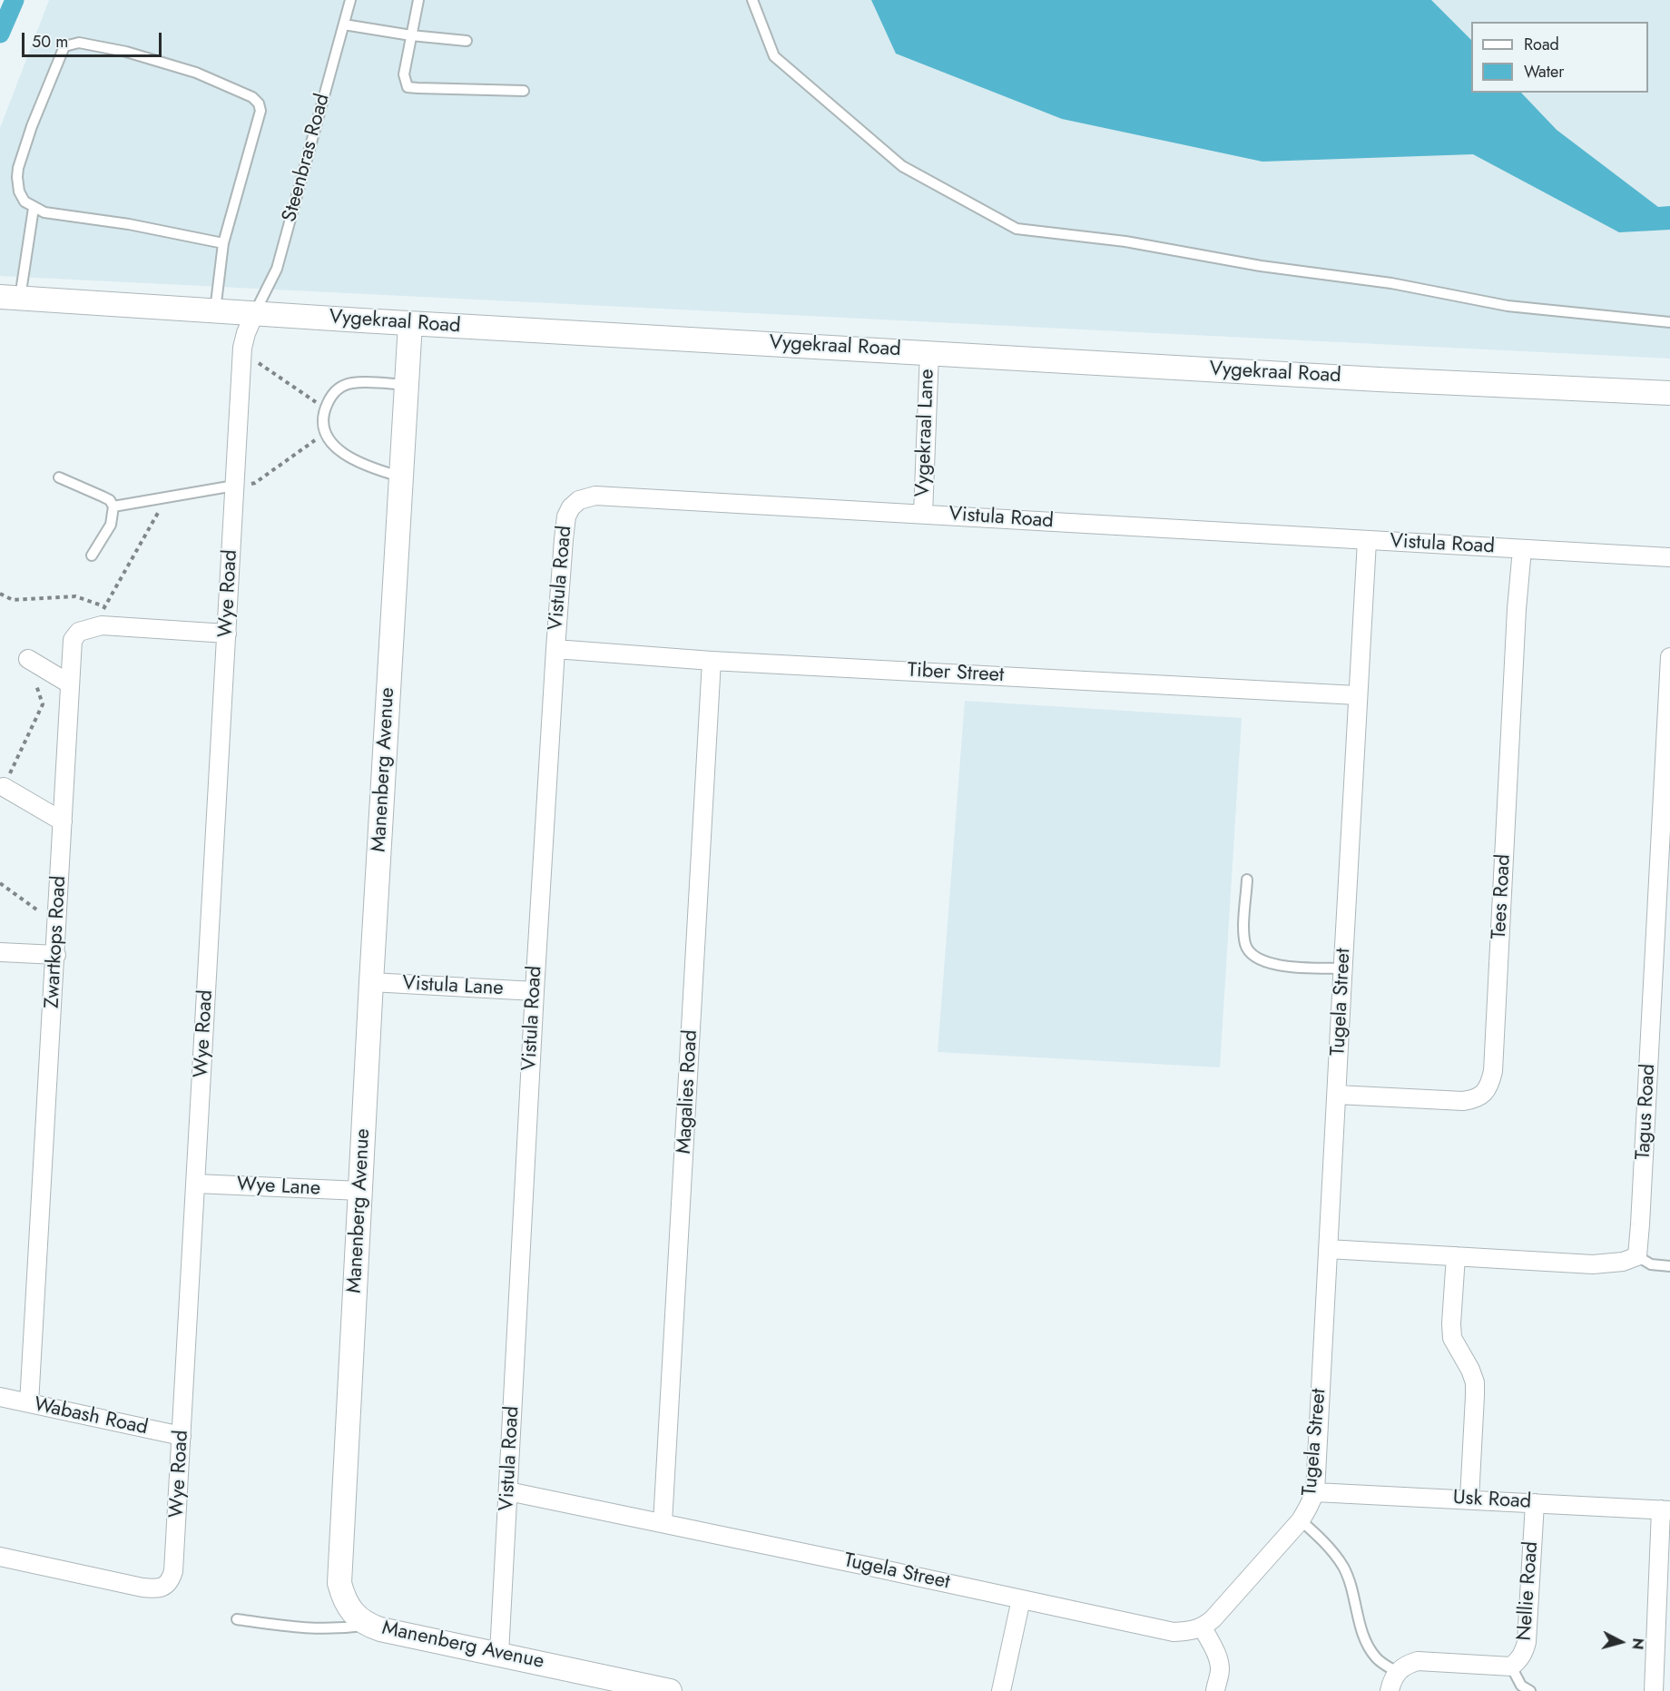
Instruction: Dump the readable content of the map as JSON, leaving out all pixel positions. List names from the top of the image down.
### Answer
{
  "streets": {
    "street": [
      "Vygekraal Road",
      "Vygekraal Lane",
      "Vistula Road",
      "Wye Road",
      "Tiber Street",
      "Manenberg Avenue",
      "Tees Road",
      "Zwartkops Road",
      "Vistula Lane",
      "Tugela Street",
      "Magalies Road",
      "Tagus Road",
      "Wye Lane",
      "Wabash Road",
      "Usk Road",
      "Nellie Road"
    ],
    "lane": ["Steenbras Road"]
  },
  "crossings": [
    ["Steenbras Road", "Vygekraal Road"],
    ["Steenbras Road", "Wye Road"],
    ["Vygekraal Road", "Vygekraal Lane"],
    ["Vygekraal Road", "Wye Road"],
    ["Vygekraal Road", "Manenberg Avenue"],
    ["Vygekraal Lane", "Vistula Road"],
    ["Vistula Road", "Tiber Street"],
    ["Vistula Road", "Manenberg Avenue"],
    ["Vistula Road", "Tees Road"],
    ["Vistula Road", "Vistula Lane"],
    ["Vistula Road", "Tugela Street"],
    ["Wye Road", "Zwartkops Road"],
    ["Wye Road", "Wye Lane"],
    ["Wye Road", "Wabash Road"],
    ["Tiber Street", "Tugela Street"],
    ["Tiber Street", "Magalies Road"],
    ["Manenberg Avenue", "Vistula Lane"],
    ["Manenberg Avenue", "Wye Lane"],
    ["Tees Road", "Tugela Street"],
    ["Zwartkops Road", "Wabash Road"],
    ["Tugela Street", "Magalies Road"],
    ["Tugela Street", "Usk Road"],
    ["Usk Road", "Nellie Road"]
  ],
  "legend": ["Road", "Water"],
  "scale_bar": "50 m",
  "north": "right"
}
